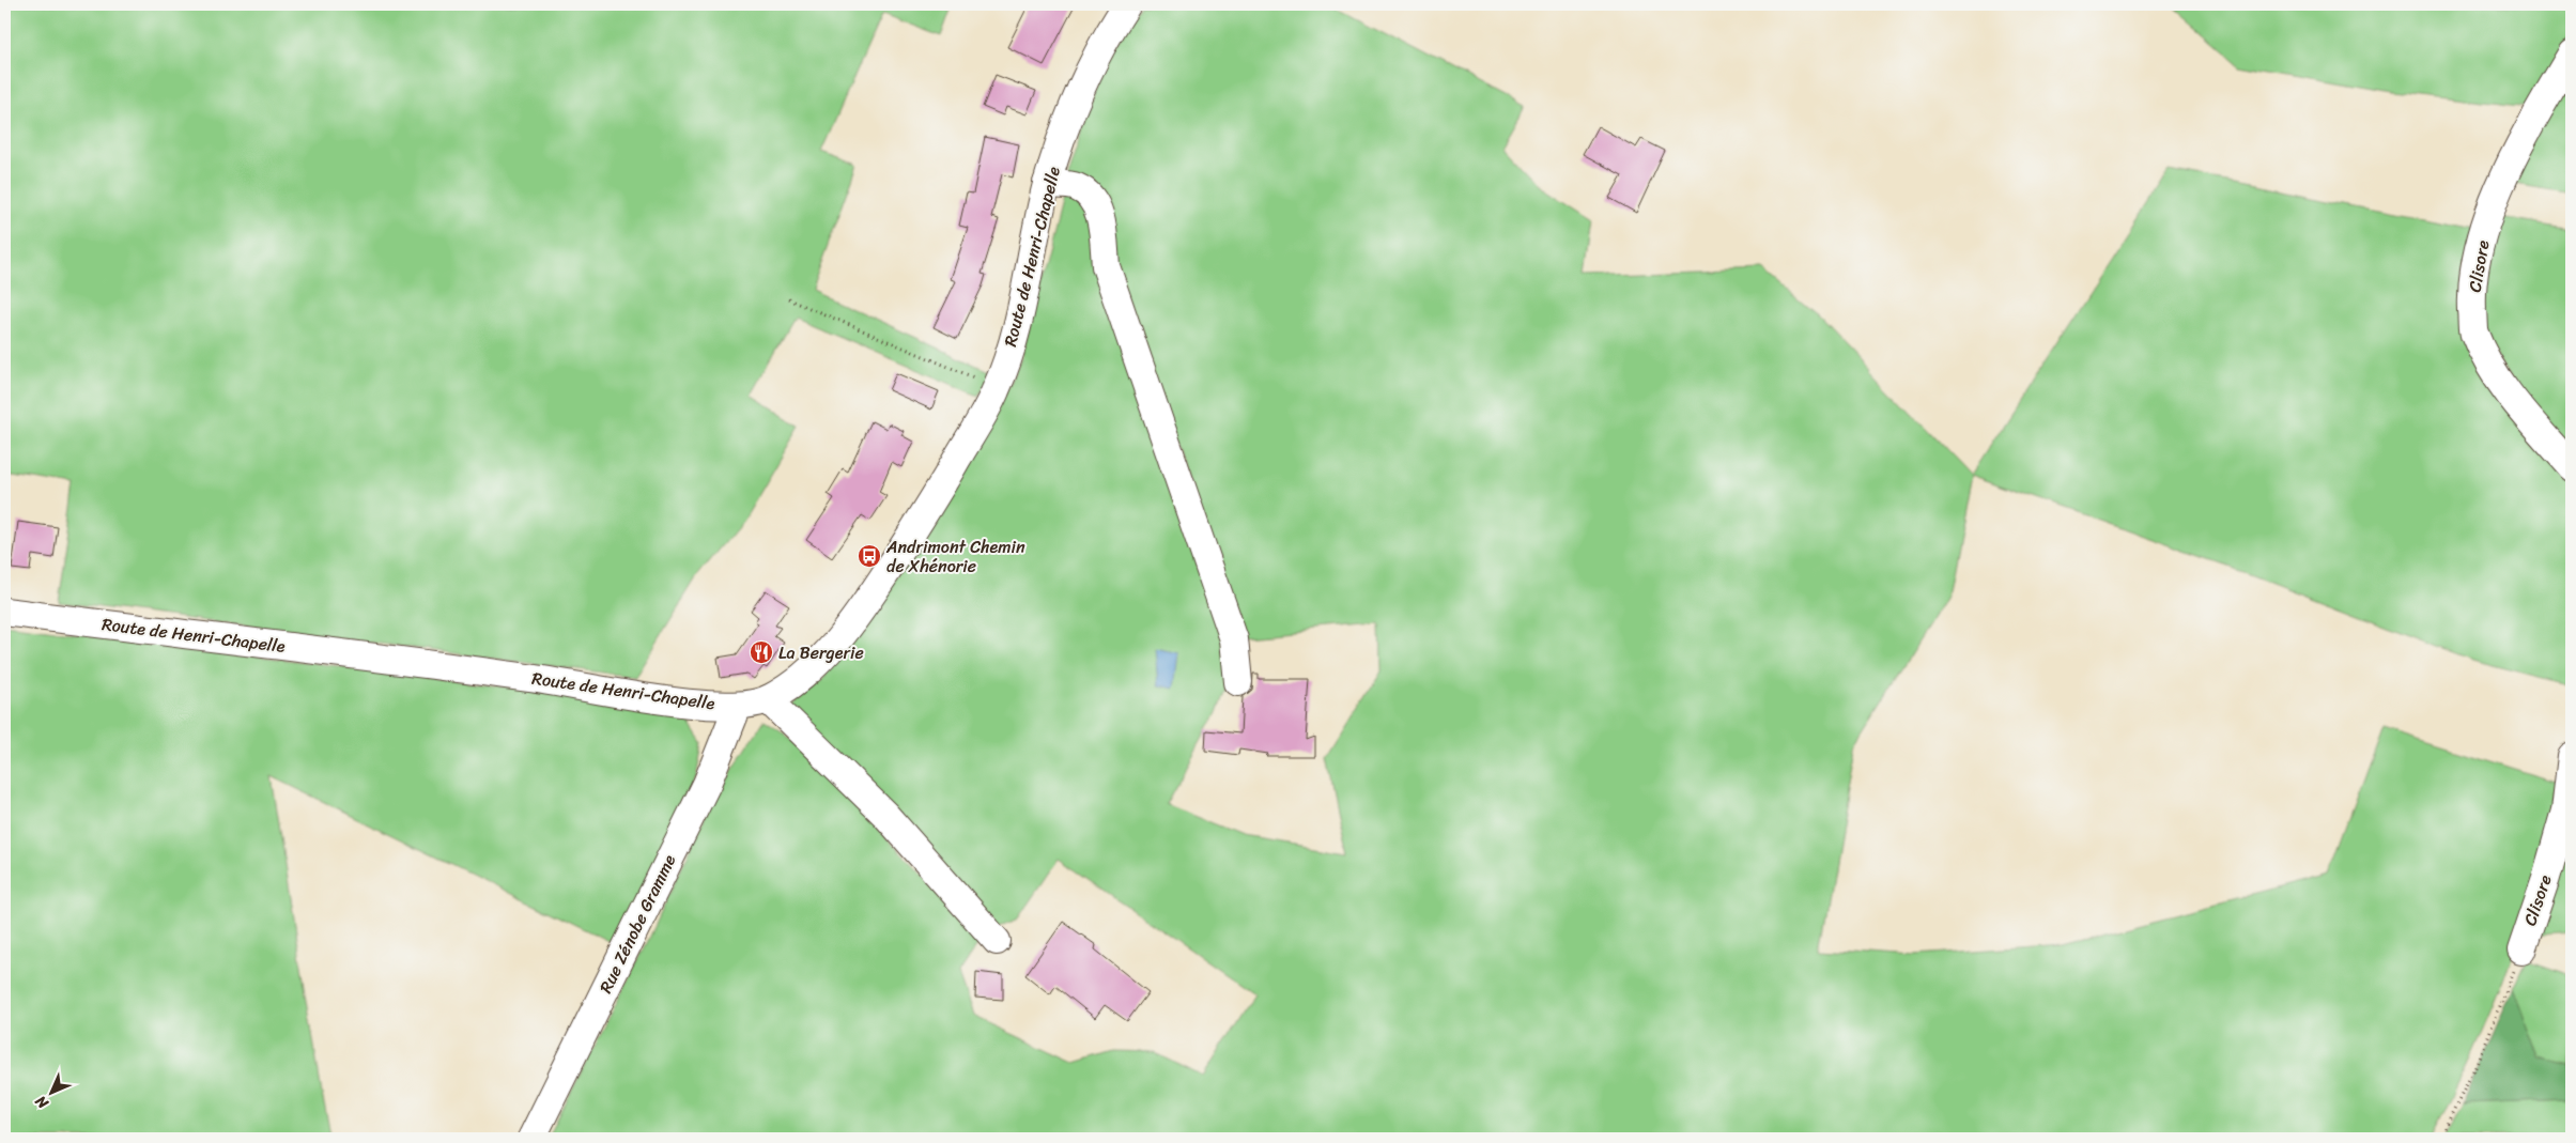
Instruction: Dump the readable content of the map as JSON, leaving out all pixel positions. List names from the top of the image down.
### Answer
{
  "streets": {
    "street": ["Route de Henri-Chapelle", "Clisore", "Rue Zénobe Gramme"]
  },
  "crossings": [
    ["Route de Henri-Chapelle", "Rue Zénobe Gramme"]
  ],
  "places": {
    "bus stop": ["Andrimont Chemin de Xhénorie"],
    "restaurant": ["La Bergerie"]
  },
  "north": "bottom left"
}
